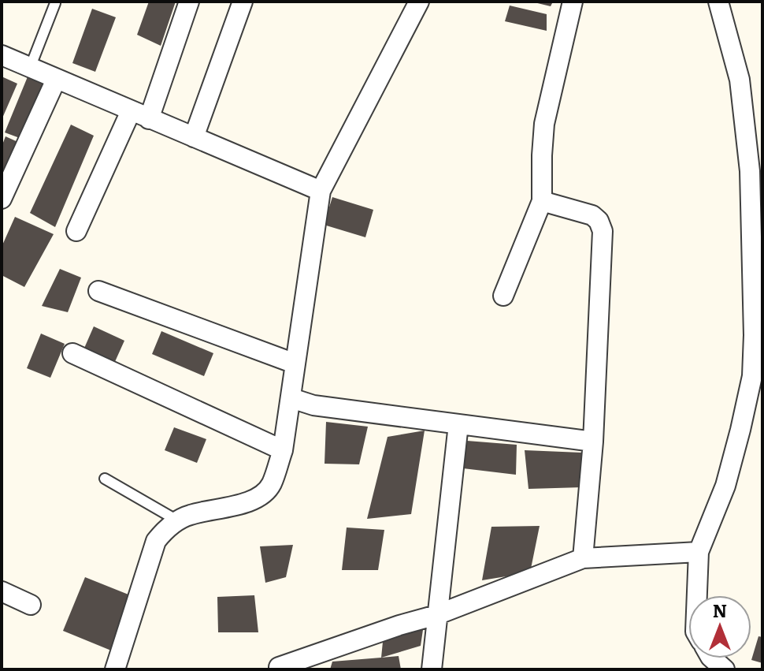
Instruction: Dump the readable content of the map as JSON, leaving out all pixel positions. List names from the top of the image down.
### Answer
{
  "north": "top"
}
